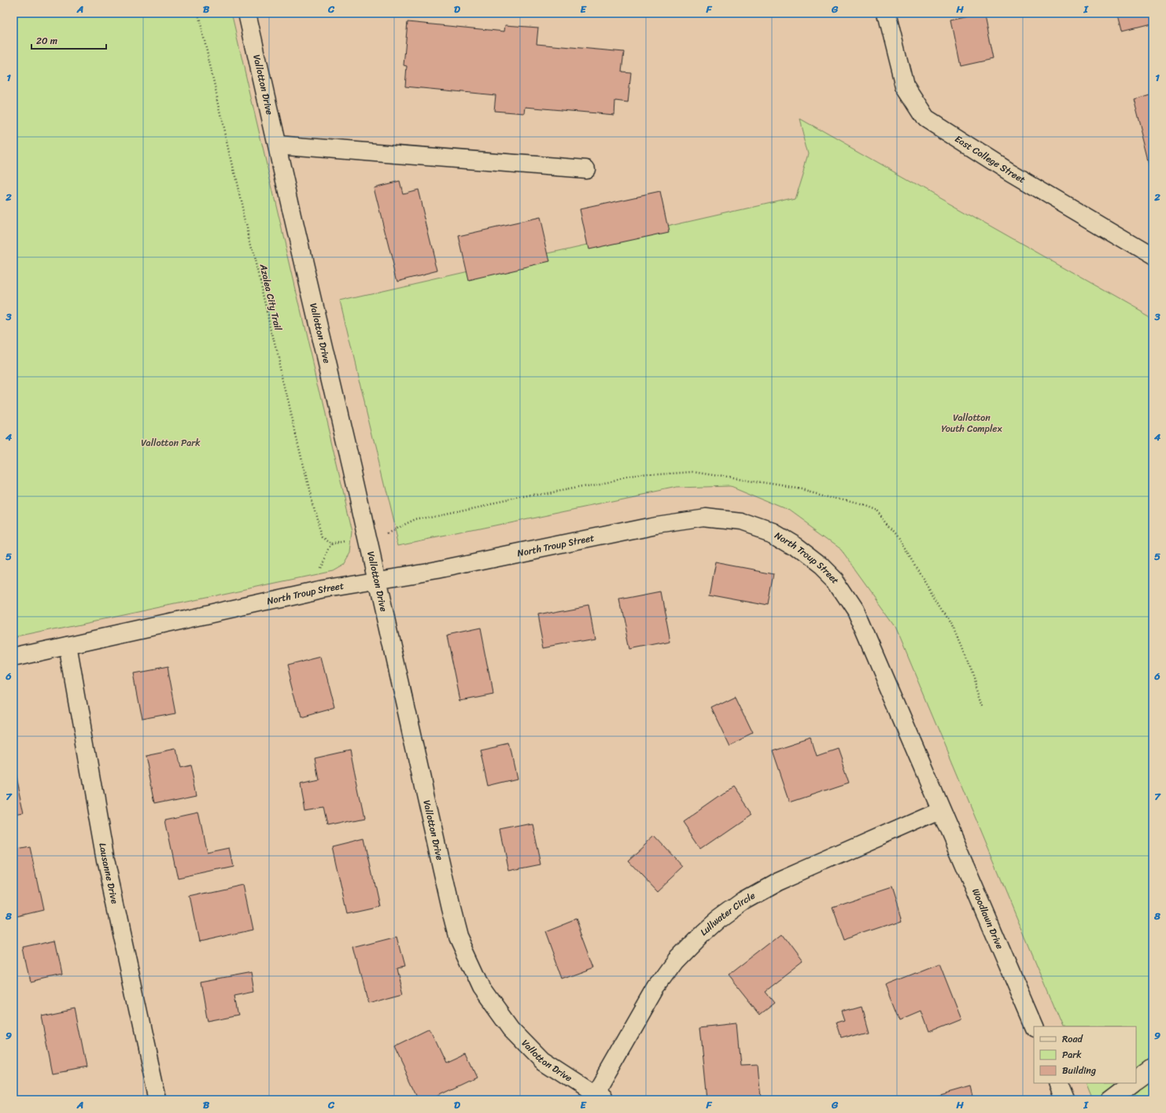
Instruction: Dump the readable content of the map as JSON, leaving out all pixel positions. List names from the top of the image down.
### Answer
{
  "streets": {
    "street": [
      "Vallotton Drive",
      "East College Street",
      "North Troup Street",
      "Lausanne Drive",
      "Lullwater Circle",
      "Woodlawn Drive"
    ],
    "path": ["Azalea City Trail"]
  },
  "crossings": [
    ["Vallotton Drive", "Azalea City Trail"],
    ["Vallotton Drive", "North Troup Street"],
    ["Vallotton Drive", "Lullwater Circle"],
    ["North Troup Street", "Lausanne Drive"],
    ["North Troup Street", "Lullwater Circle"],
    ["North Troup Street", "Woodlawn Drive"],
    ["Lullwater Circle", "Woodlawn Drive"]
  ],
  "parks": ["Vallotton Youth Complex", "Vallotton Park"],
  "legend": ["Road", "Park", "Building"],
  "scale_bar": "20 m",
  "grid": {
    "columns": [
      "A",
      "B",
      "C",
      "D",
      "E",
      "F",
      "G",
      "H",
      "I"
    ],
    "rows": [
      "1",
      "2",
      "3",
      "4",
      "5",
      "6",
      "7",
      "8",
      "9"
    ]
  }
}
